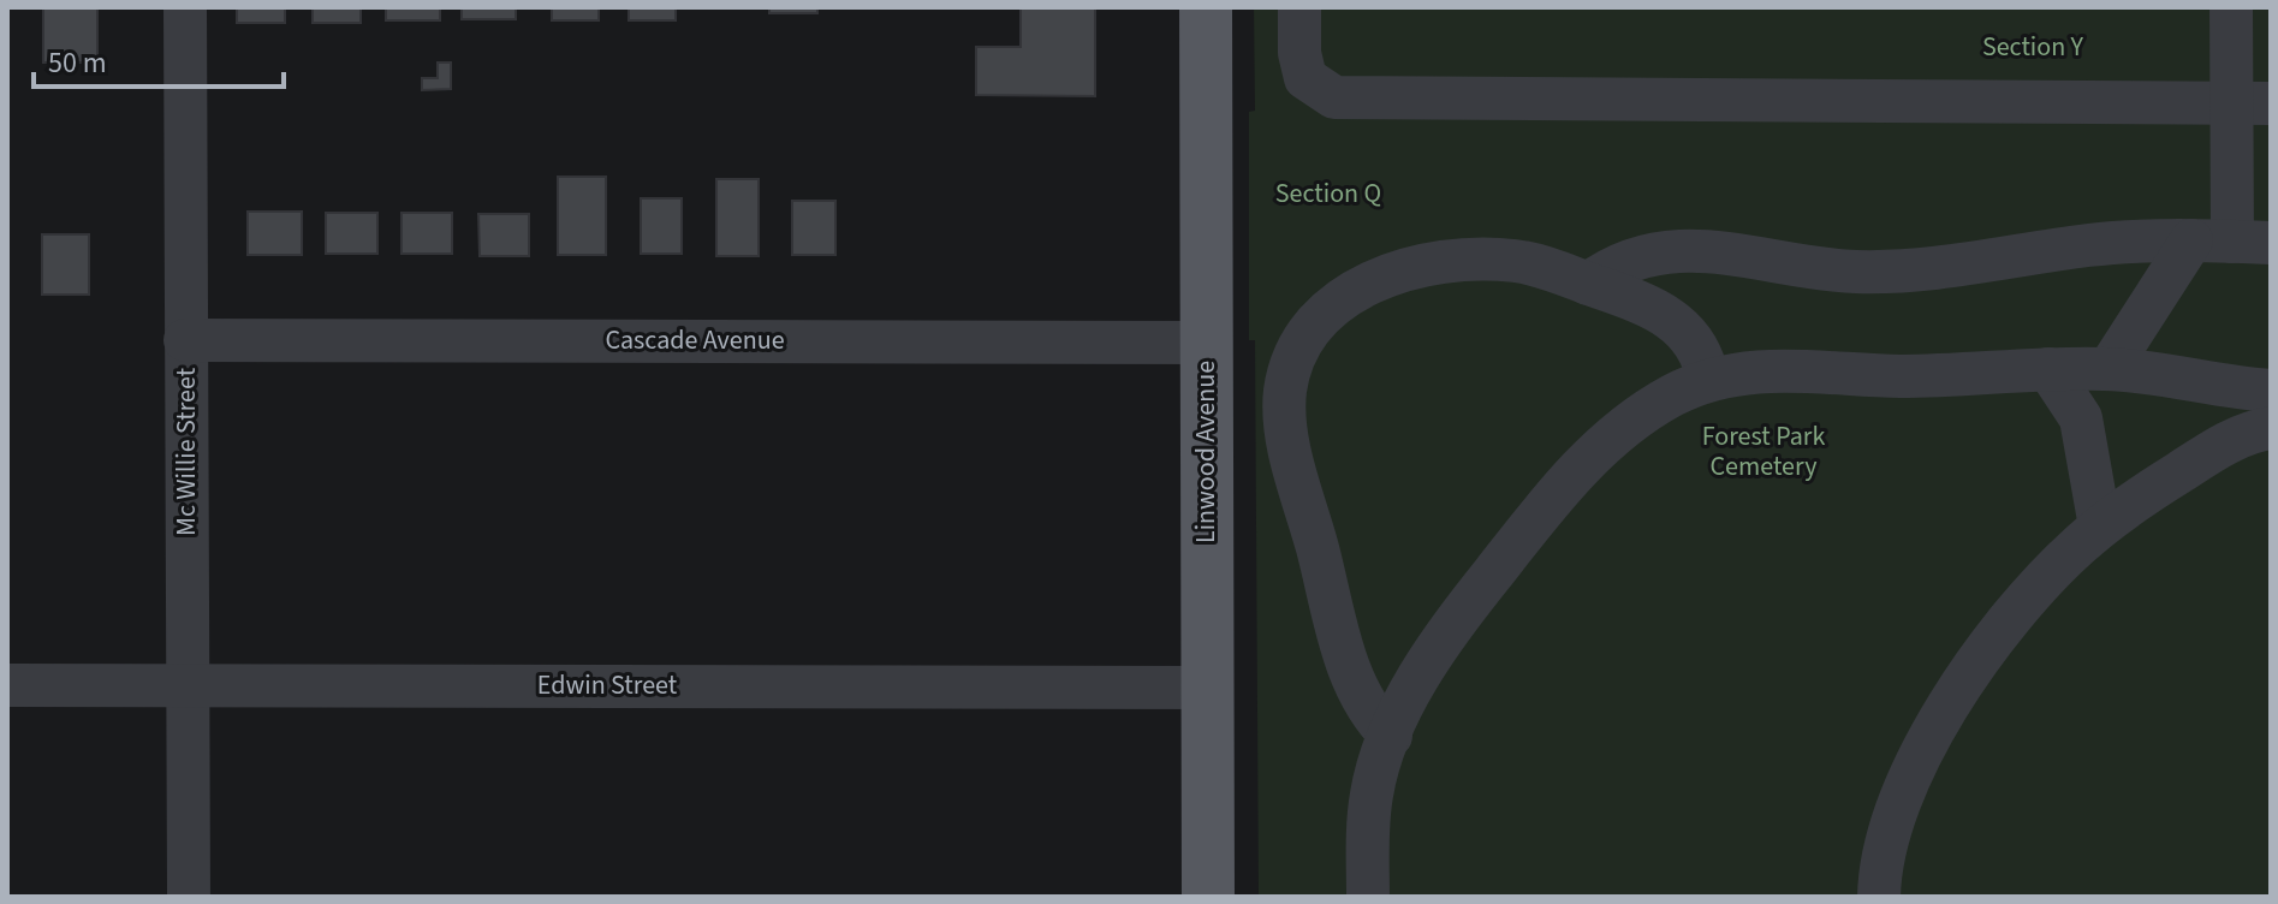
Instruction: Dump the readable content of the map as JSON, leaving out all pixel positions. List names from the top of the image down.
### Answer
{
  "streets": {
    "main road": ["Linwood Avenue"],
    "street": ["Cascade Avenue", "Mc Willie Street", "Edwin Street"]
  },
  "crossings": [
    ["Cascade Avenue", "Mc Willie Street"],
    ["Cascade Avenue", "Linwood Avenue"],
    ["Mc Willie Street", "Edwin Street"],
    ["Linwood Avenue", "Edwin Street"]
  ],
  "parks": ["Section Y", "Section Q", "Forest Park Cemetery"],
  "scale_bar": "50 m"
}
